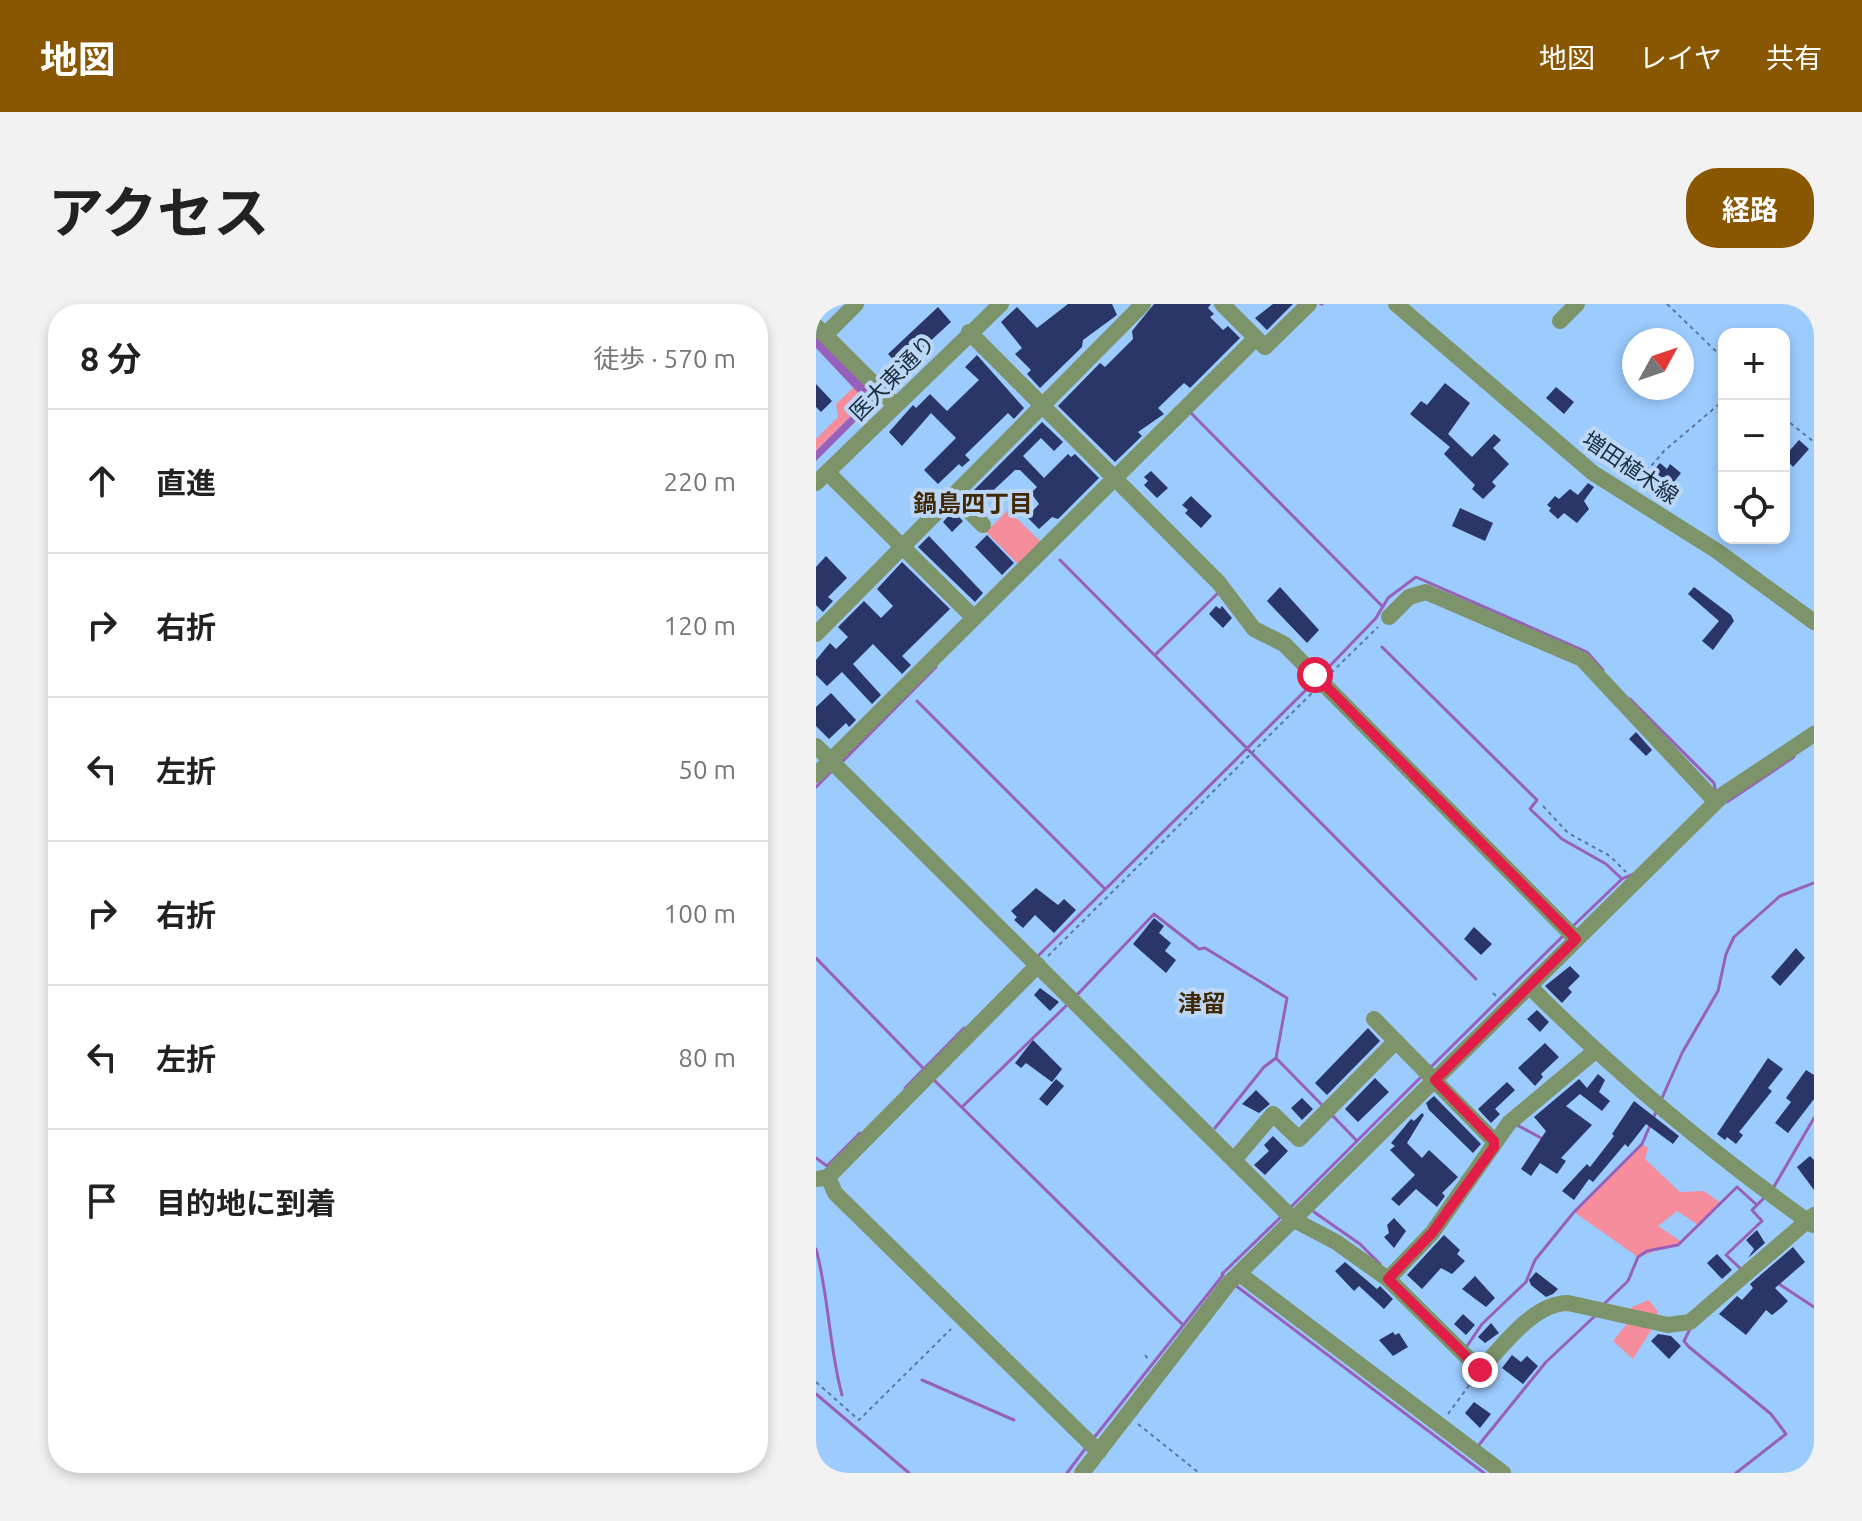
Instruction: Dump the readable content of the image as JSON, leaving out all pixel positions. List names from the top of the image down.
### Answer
{
  "streets": {
    "street": ["医大東通り", "増田植木線"]
  },
  "districts": ["鍋島四丁目", "津留"],
  "north": "top right",
  "page": {
    "header": "地図",
    "nav": ["地図", "レイヤ", "共有"],
    "title": "アクセス",
    "buttons": "経路",
    "heading": ["8 分", "徒歩 · 570 m"],
    "map_buttons": ["+", "−"],
    "list": [
      ["直進", "220 m"],
      ["右折", "120 m"],
      ["左折", "50 m"],
      ["右折", "100 m"],
      ["左折", "80 m"],
      "目的地に到着"
    ]
  }
}
